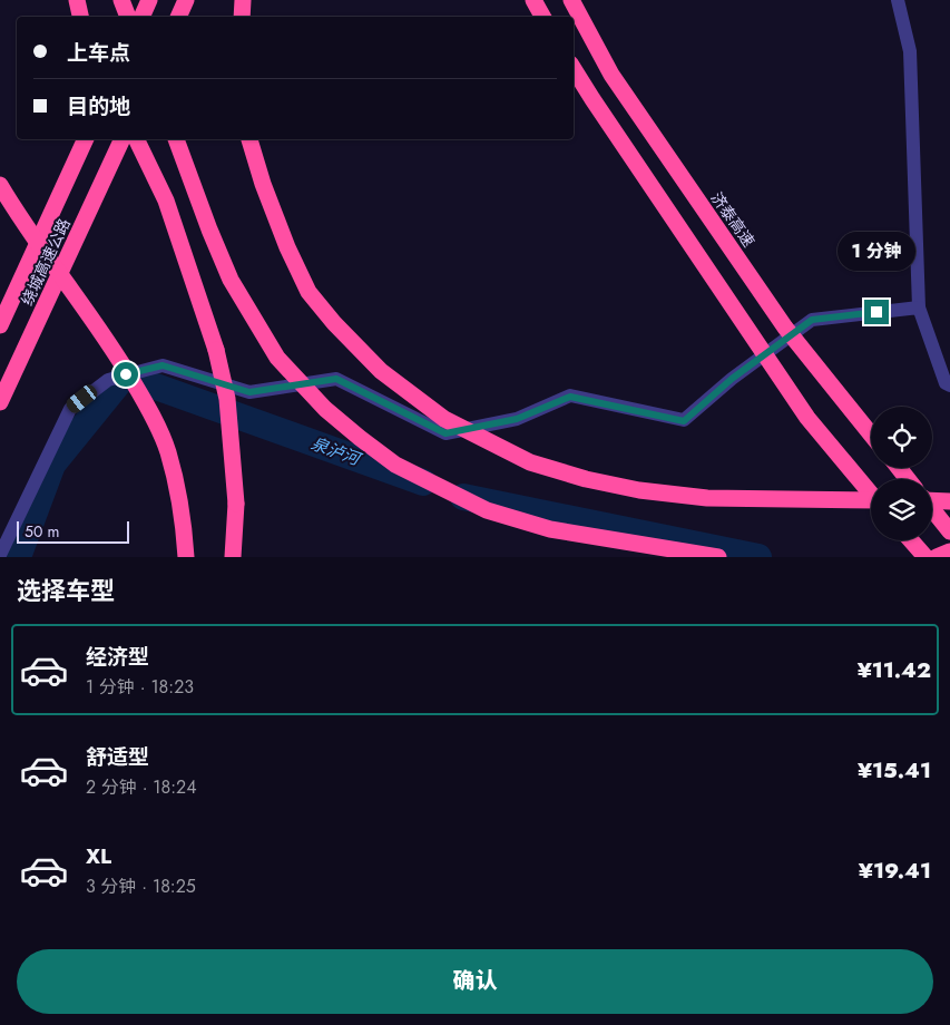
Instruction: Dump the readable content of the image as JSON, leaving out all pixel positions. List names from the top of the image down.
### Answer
{
  "streets": {
    "highway": ["济泰高速", "绕城高速公路"]
  },
  "water": ["泉泸河"],
  "scale_bar": "50 m",
  "page": {
    "banner": ["上车点", "目的地"],
    "bubble": "1 分钟",
    "scale": "50 m",
    "heading": "选择车型",
    "list": [
      {
        "name": "经济型",
        "note": "1 分钟 · 18:23",
        "value": "¥11.42"
      },
      {
        "name": "舒适型",
        "note": "2 分钟 · 18:24",
        "value": "¥15.41"
      },
      {
        "name": "XL",
        "note": "3 分钟 · 18:25",
        "value": "¥19.41"
      }
    ],
    "buttons": "确认"
  }
}
